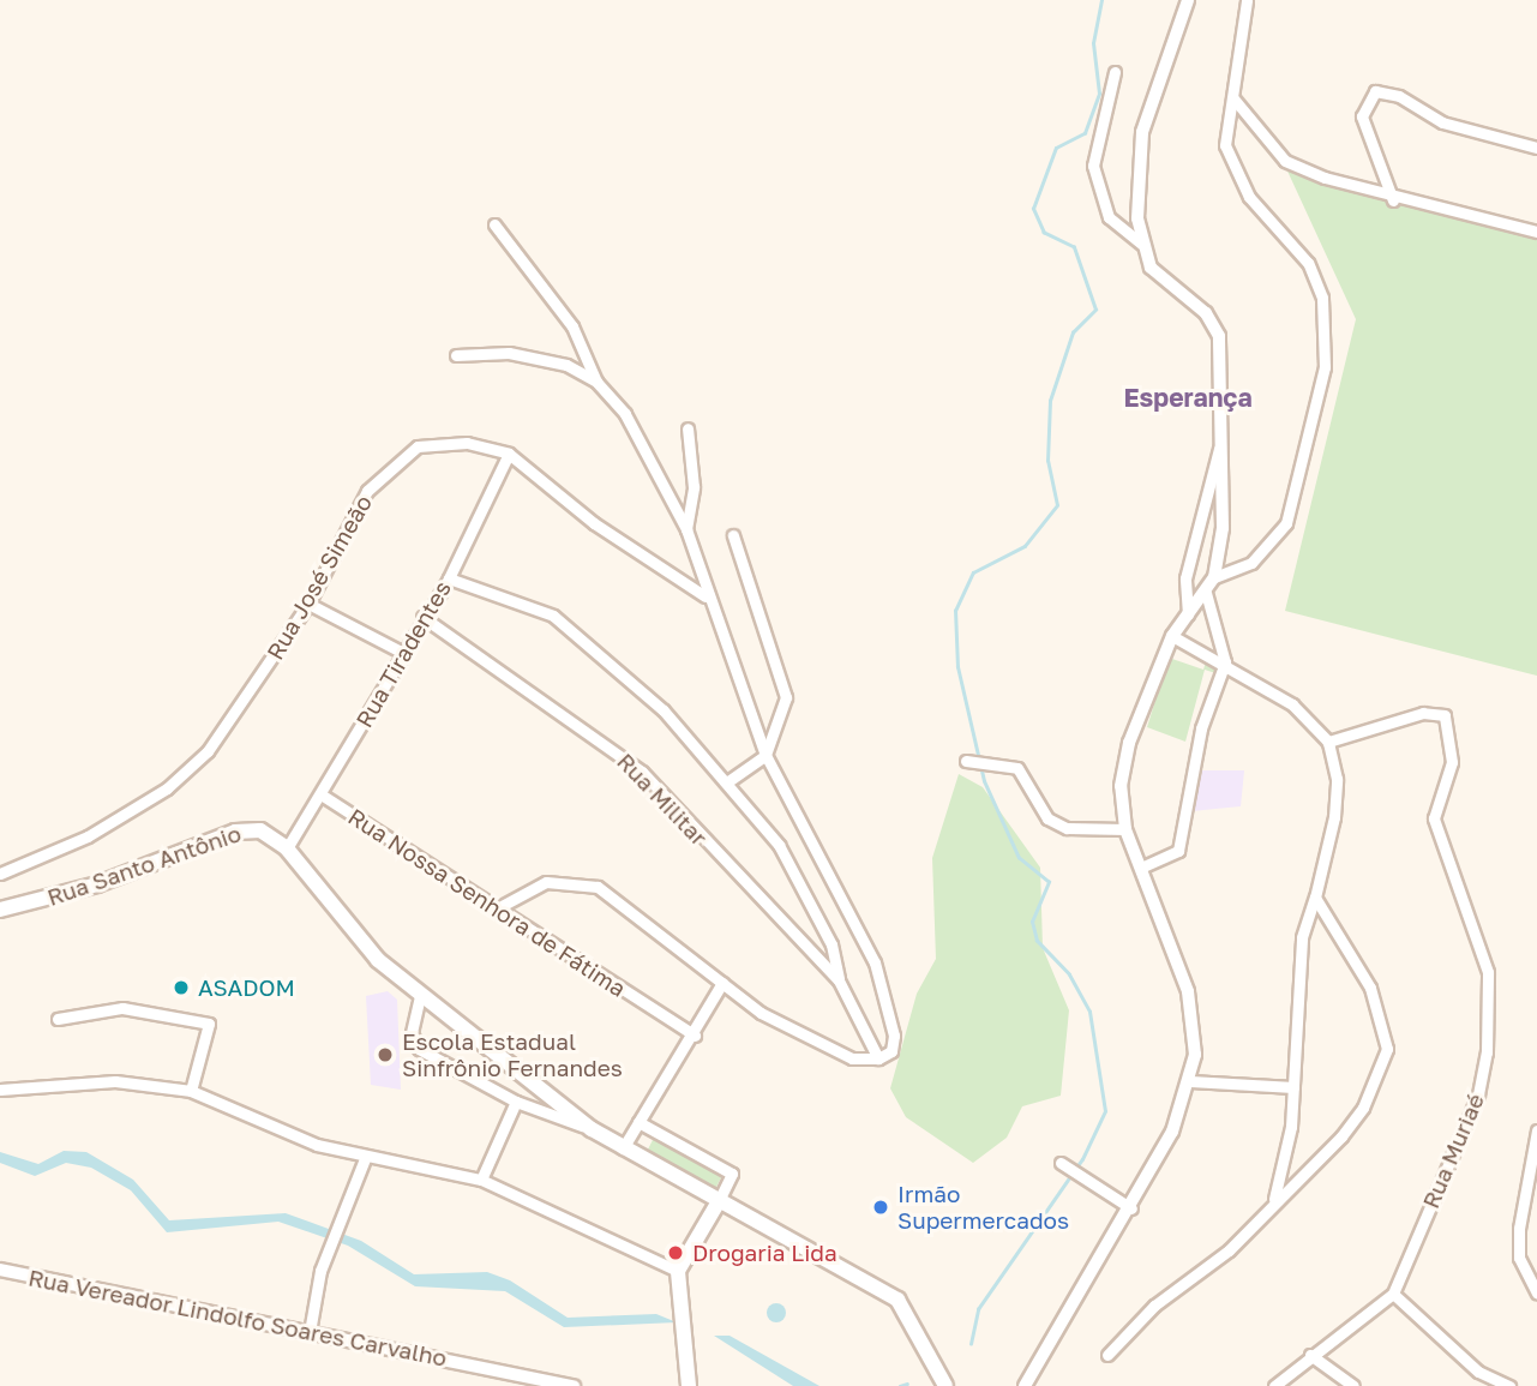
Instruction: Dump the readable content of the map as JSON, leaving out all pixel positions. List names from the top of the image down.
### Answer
{
  "streets": {
    "main road": ["Rua Santo Antônio"],
    "street": [
      "Rua José Simeão",
      "Rua Tiradentes",
      "Rua Militar",
      "Rua Nossa Senhora de Fátima",
      "Rua Muriaé",
      "Rua Vereador Lindolfo Soares Carvalho"
    ]
  },
  "crossings": [
    ["Rua José Simeão", "Rua Tiradentes"],
    ["Rua Tiradentes", "Rua Militar"],
    ["Rua Tiradentes", "Rua Santo Antônio"],
    ["Rua Tiradentes", "Rua Nossa Senhora de Fátima"]
  ],
  "districts": ["Esperança"],
  "places": [
    "ASADOM",
    "Escola Estadual Sinfrônio Fernandes",
    "Irmão Supermercados",
    "Drogaria Lida"
  ]
}
